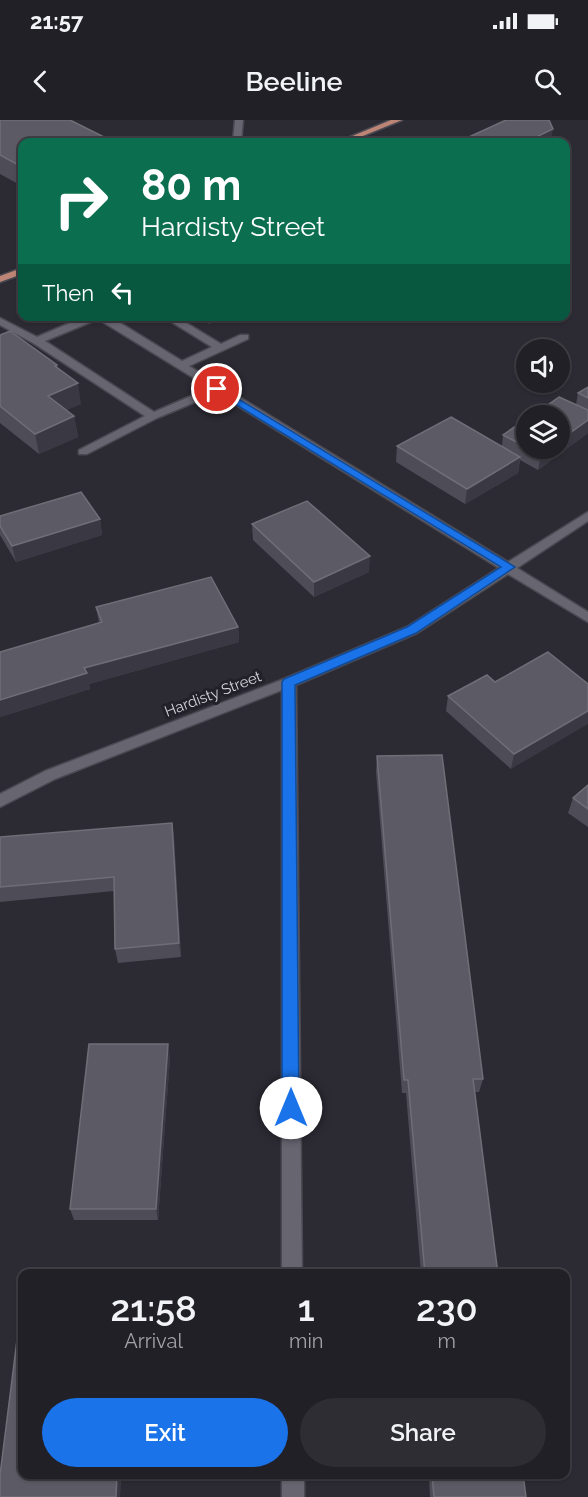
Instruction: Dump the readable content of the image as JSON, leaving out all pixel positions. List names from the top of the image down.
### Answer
{
  "streets": {
    "street": ["Hardisty Street"]
  },
  "page": {
    "status": "21:57",
    "header": "Beeline",
    "turn": ["80 m", "Hardisty Street"],
    "then": "Then",
    "eta": [
      "21:58",
      "Arrival",
      "1",
      "min",
      "230",
      "m"
    ],
    "buttons": ["Exit", "Share"]
  }
}
